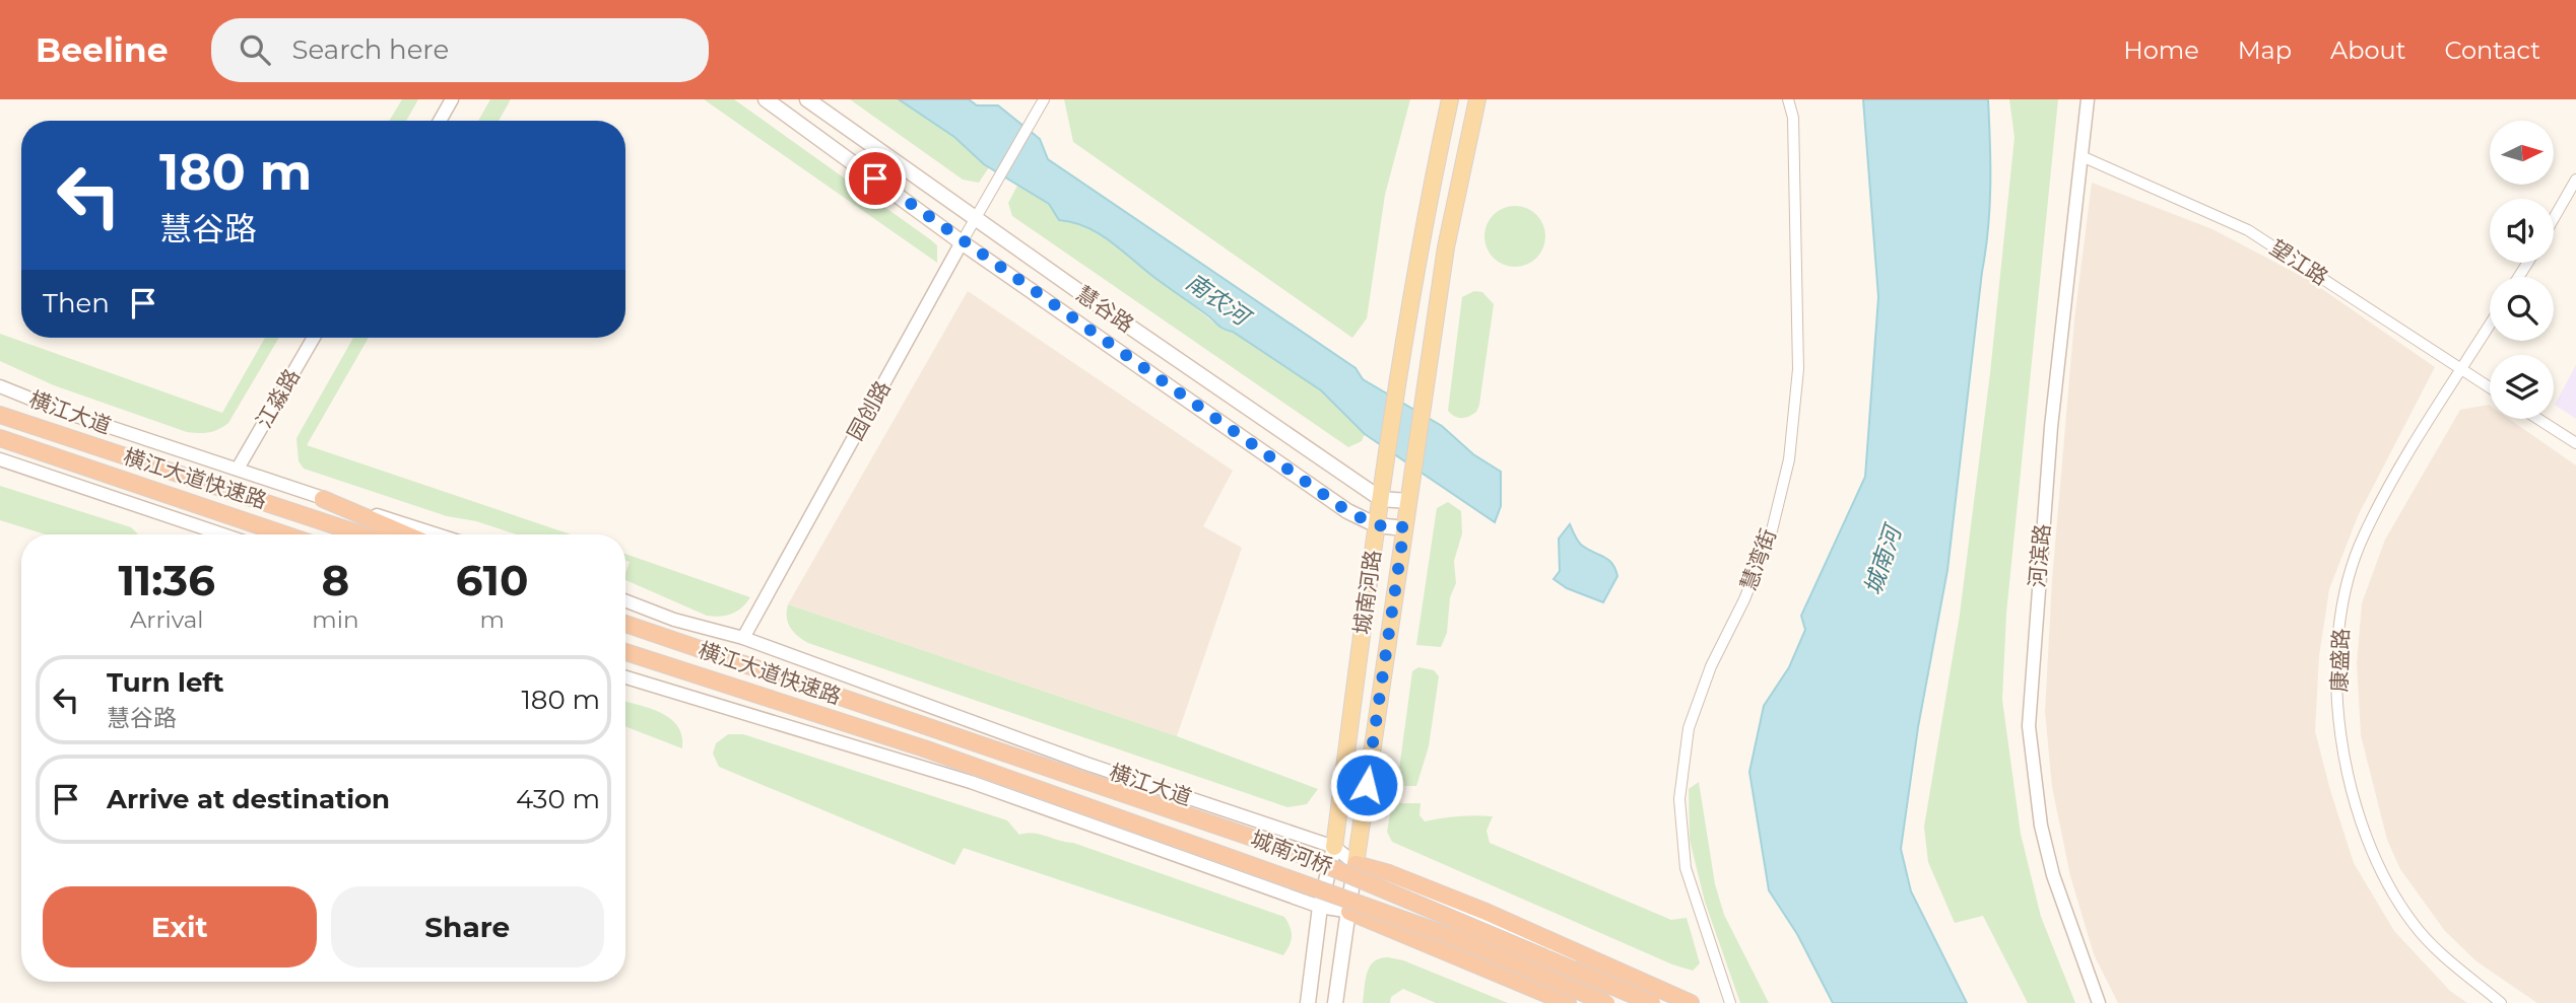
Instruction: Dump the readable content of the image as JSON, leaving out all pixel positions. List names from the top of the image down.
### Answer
{
  "streets": {
    "highway": ["横江大道快速路", "城南河桥"],
    "main road": ["慧谷路", "城南河路"],
    "street": [
      "望江路",
      "江淼路",
      "园创路",
      "横江大道",
      "河滨路",
      "慧湾街",
      "康盛路"
    ]
  },
  "crossings": [
    ["望江路", "河滨路"],
    ["望江路", "康盛路"],
    ["慧谷路", "园创路"],
    ["慧谷路", "城南河路"],
    ["江淼路", "横江大道"],
    ["园创路", "横江大道"],
    ["横江大道", "城南河路"],
    ["横江大道快速路", "城南河桥"]
  ],
  "water": ["南农河", "城南河"],
  "north": "right",
  "page": {
    "header": "Beeline",
    "search": "Search here",
    "nav": [
      "Home",
      "Map",
      "About",
      "Contact"
    ],
    "turn": ["180 m", "慧谷路"],
    "then": "Then",
    "eta": [
      "11:36",
      "Arrival",
      "8",
      "min",
      "610",
      "m"
    ],
    "list": [
      {
        "name": "Turn left",
        "note": "慧谷路",
        "value": "180 m"
      },
      {
        "name": "Arrive at destination",
        "value": "430 m"
      }
    ],
    "buttons": ["Exit", "Share"]
  }
}
